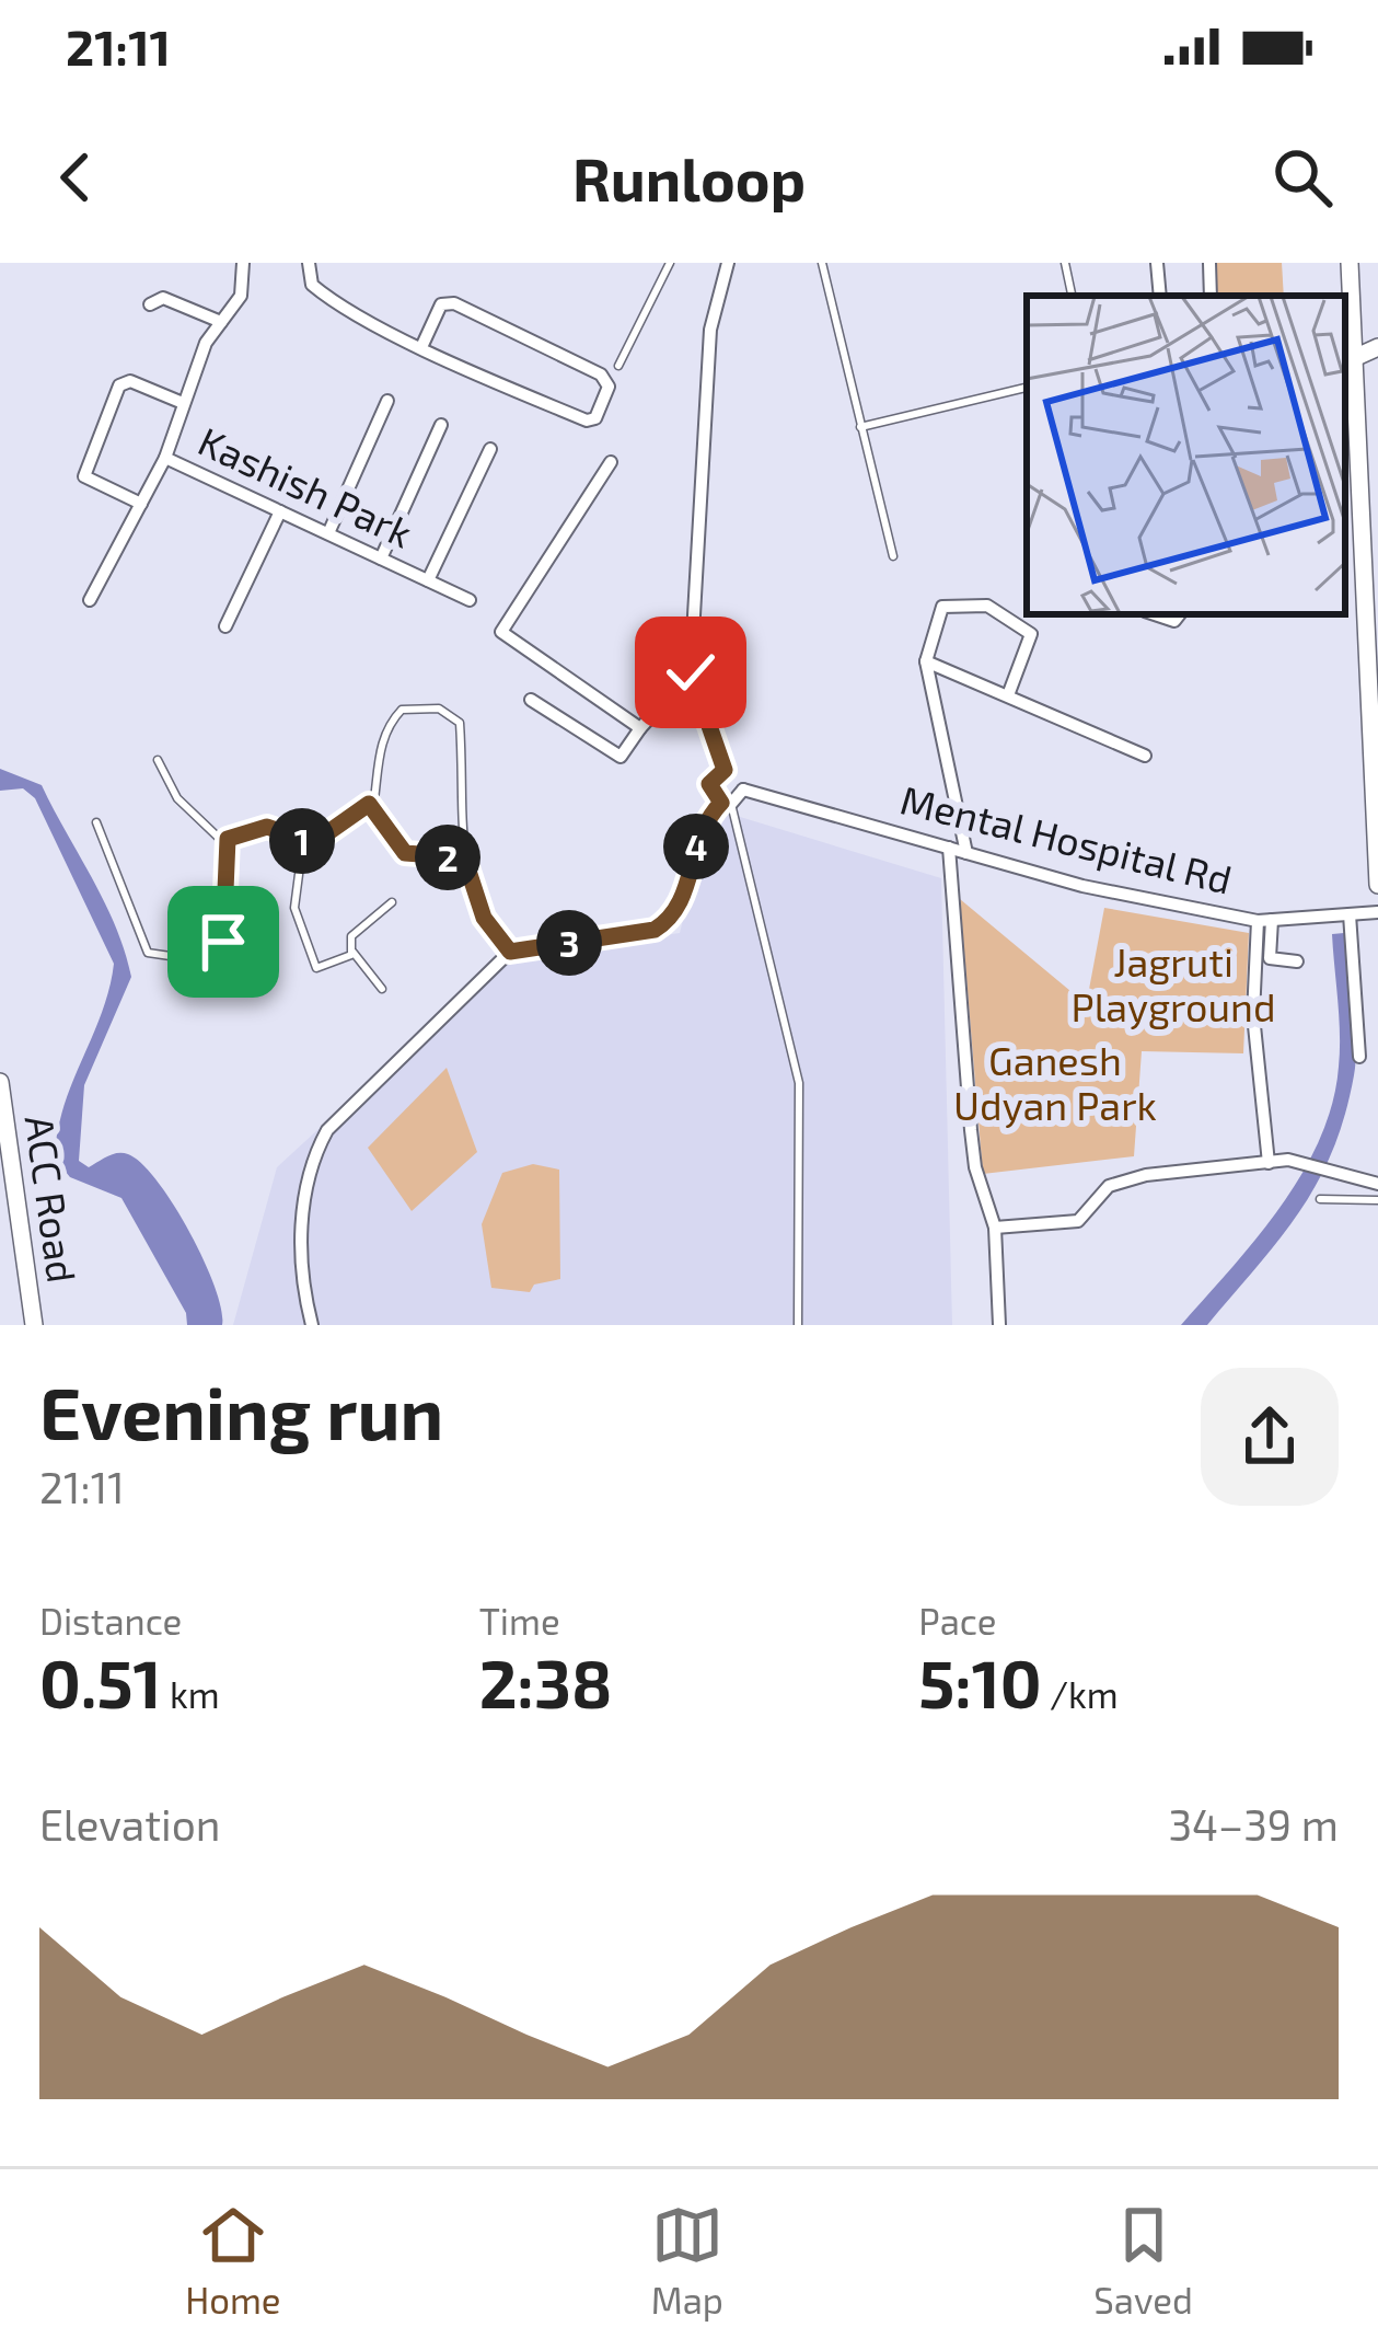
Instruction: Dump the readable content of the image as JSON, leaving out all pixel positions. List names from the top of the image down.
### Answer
{
  "streets": {
    "street": ["Kashish Park", "Mental Hospital Rd", "ACC Road"]
  },
  "parks": ["Jagruti Playground", "Ganesh Udyan Park"],
  "page": {
    "status": "21:11",
    "header": "Runloop",
    "pins": [
      "1",
      "4",
      "2",
      "3"
    ],
    "heading": ["Evening run", "21:11"],
    "stats": [
      ["Distance", "0.51 km"],
      ["Time", "2:38"],
      ["Pace", "5:10 /km"]
    ],
    "chart": ["Elevation", "34–39 m"],
    "tabs": ["Home", "Map", "Saved"]
  }
}
